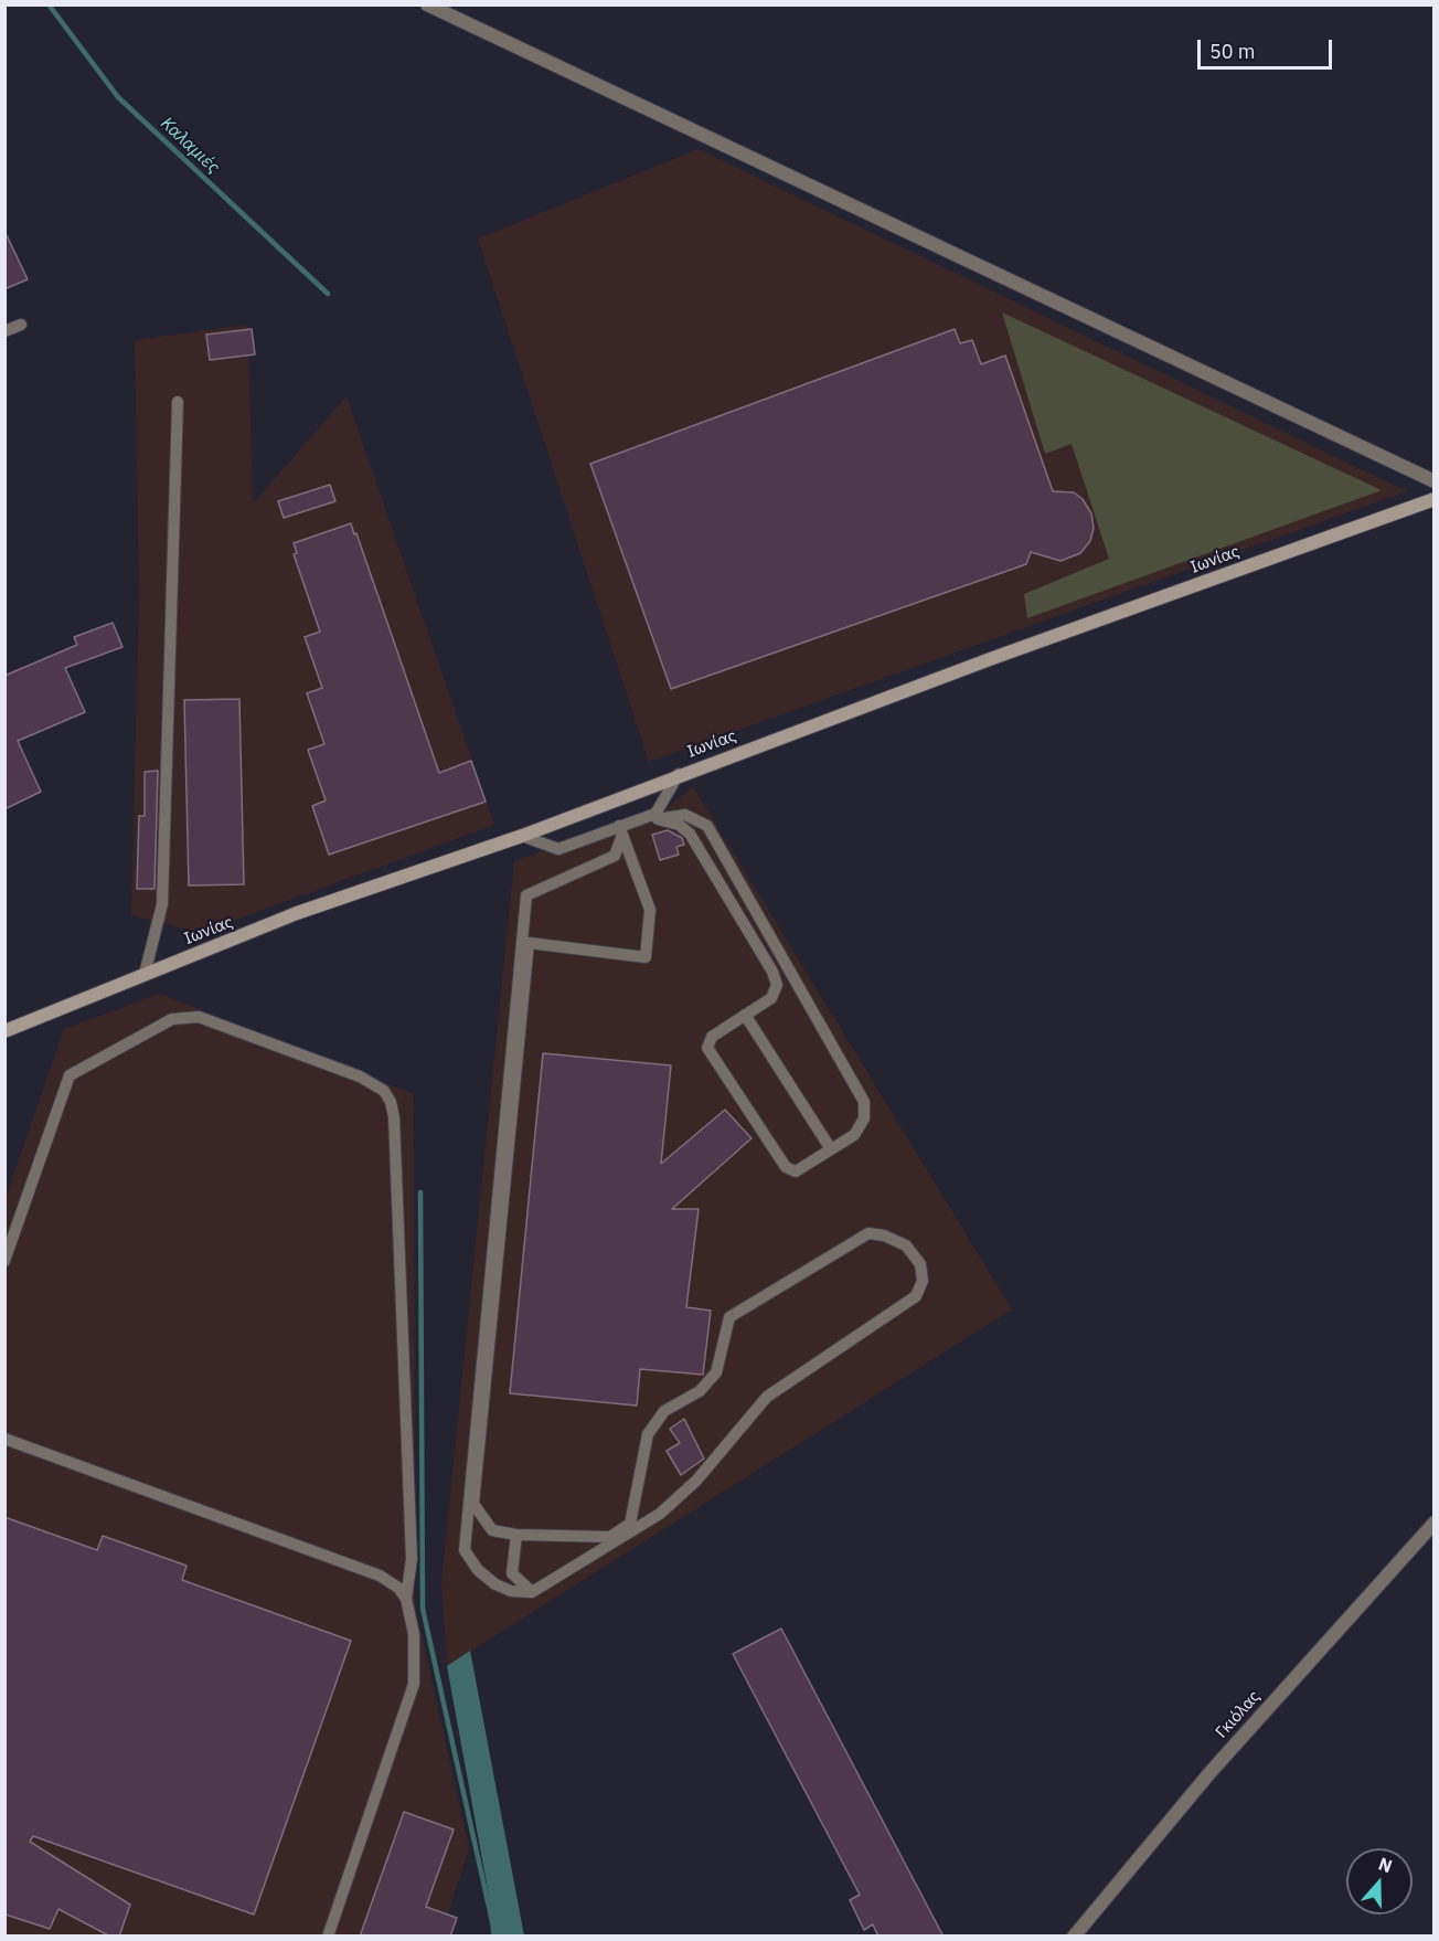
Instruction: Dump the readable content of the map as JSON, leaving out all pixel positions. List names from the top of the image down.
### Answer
{
  "streets": {
    "street": ["Ιωνίας", "Γκιόλας"]
  },
  "water": ["Καλαμιές"],
  "scale_bar": "50 m",
  "north": "top"
}
